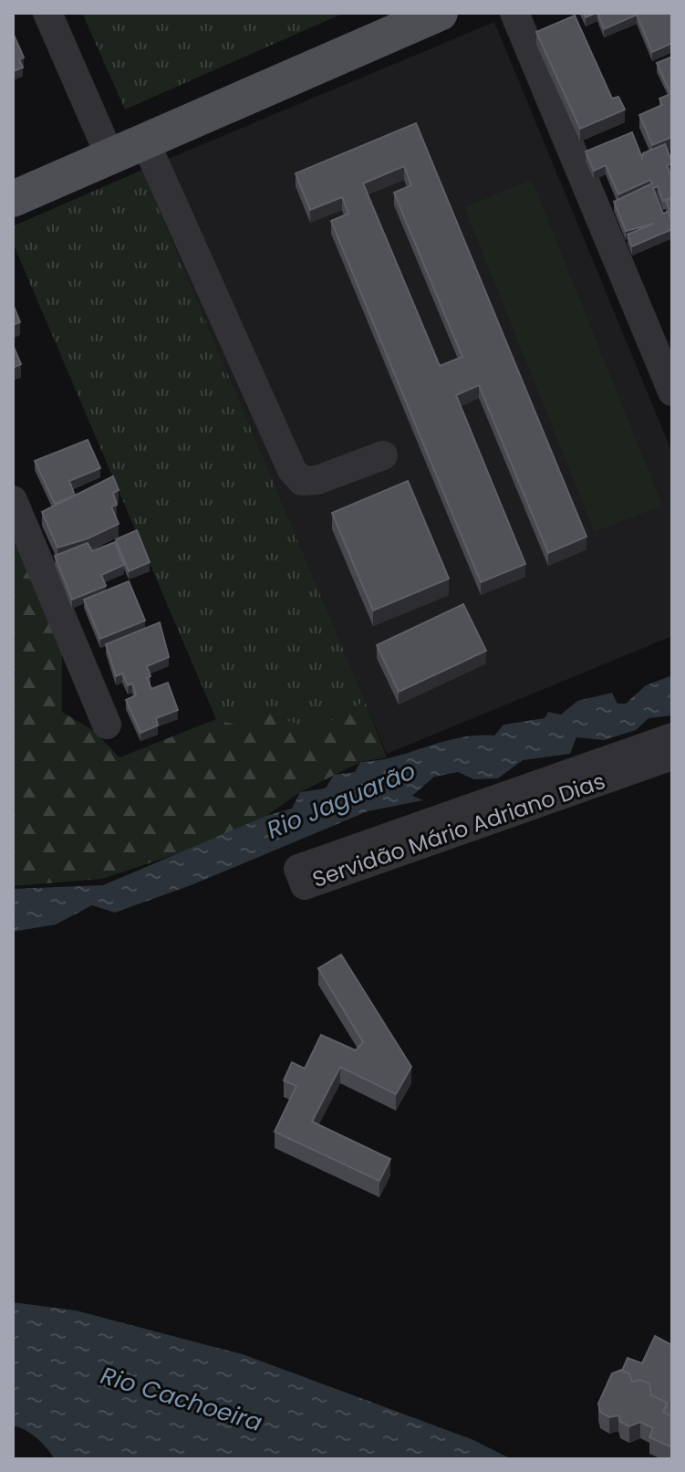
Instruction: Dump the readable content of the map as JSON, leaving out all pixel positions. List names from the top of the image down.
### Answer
{
  "streets": {
    "street": ["Servidão Mário Adriano Dias"]
  },
  "water": ["Rio Jaguarão", "Rio Cachoeira"]
}
